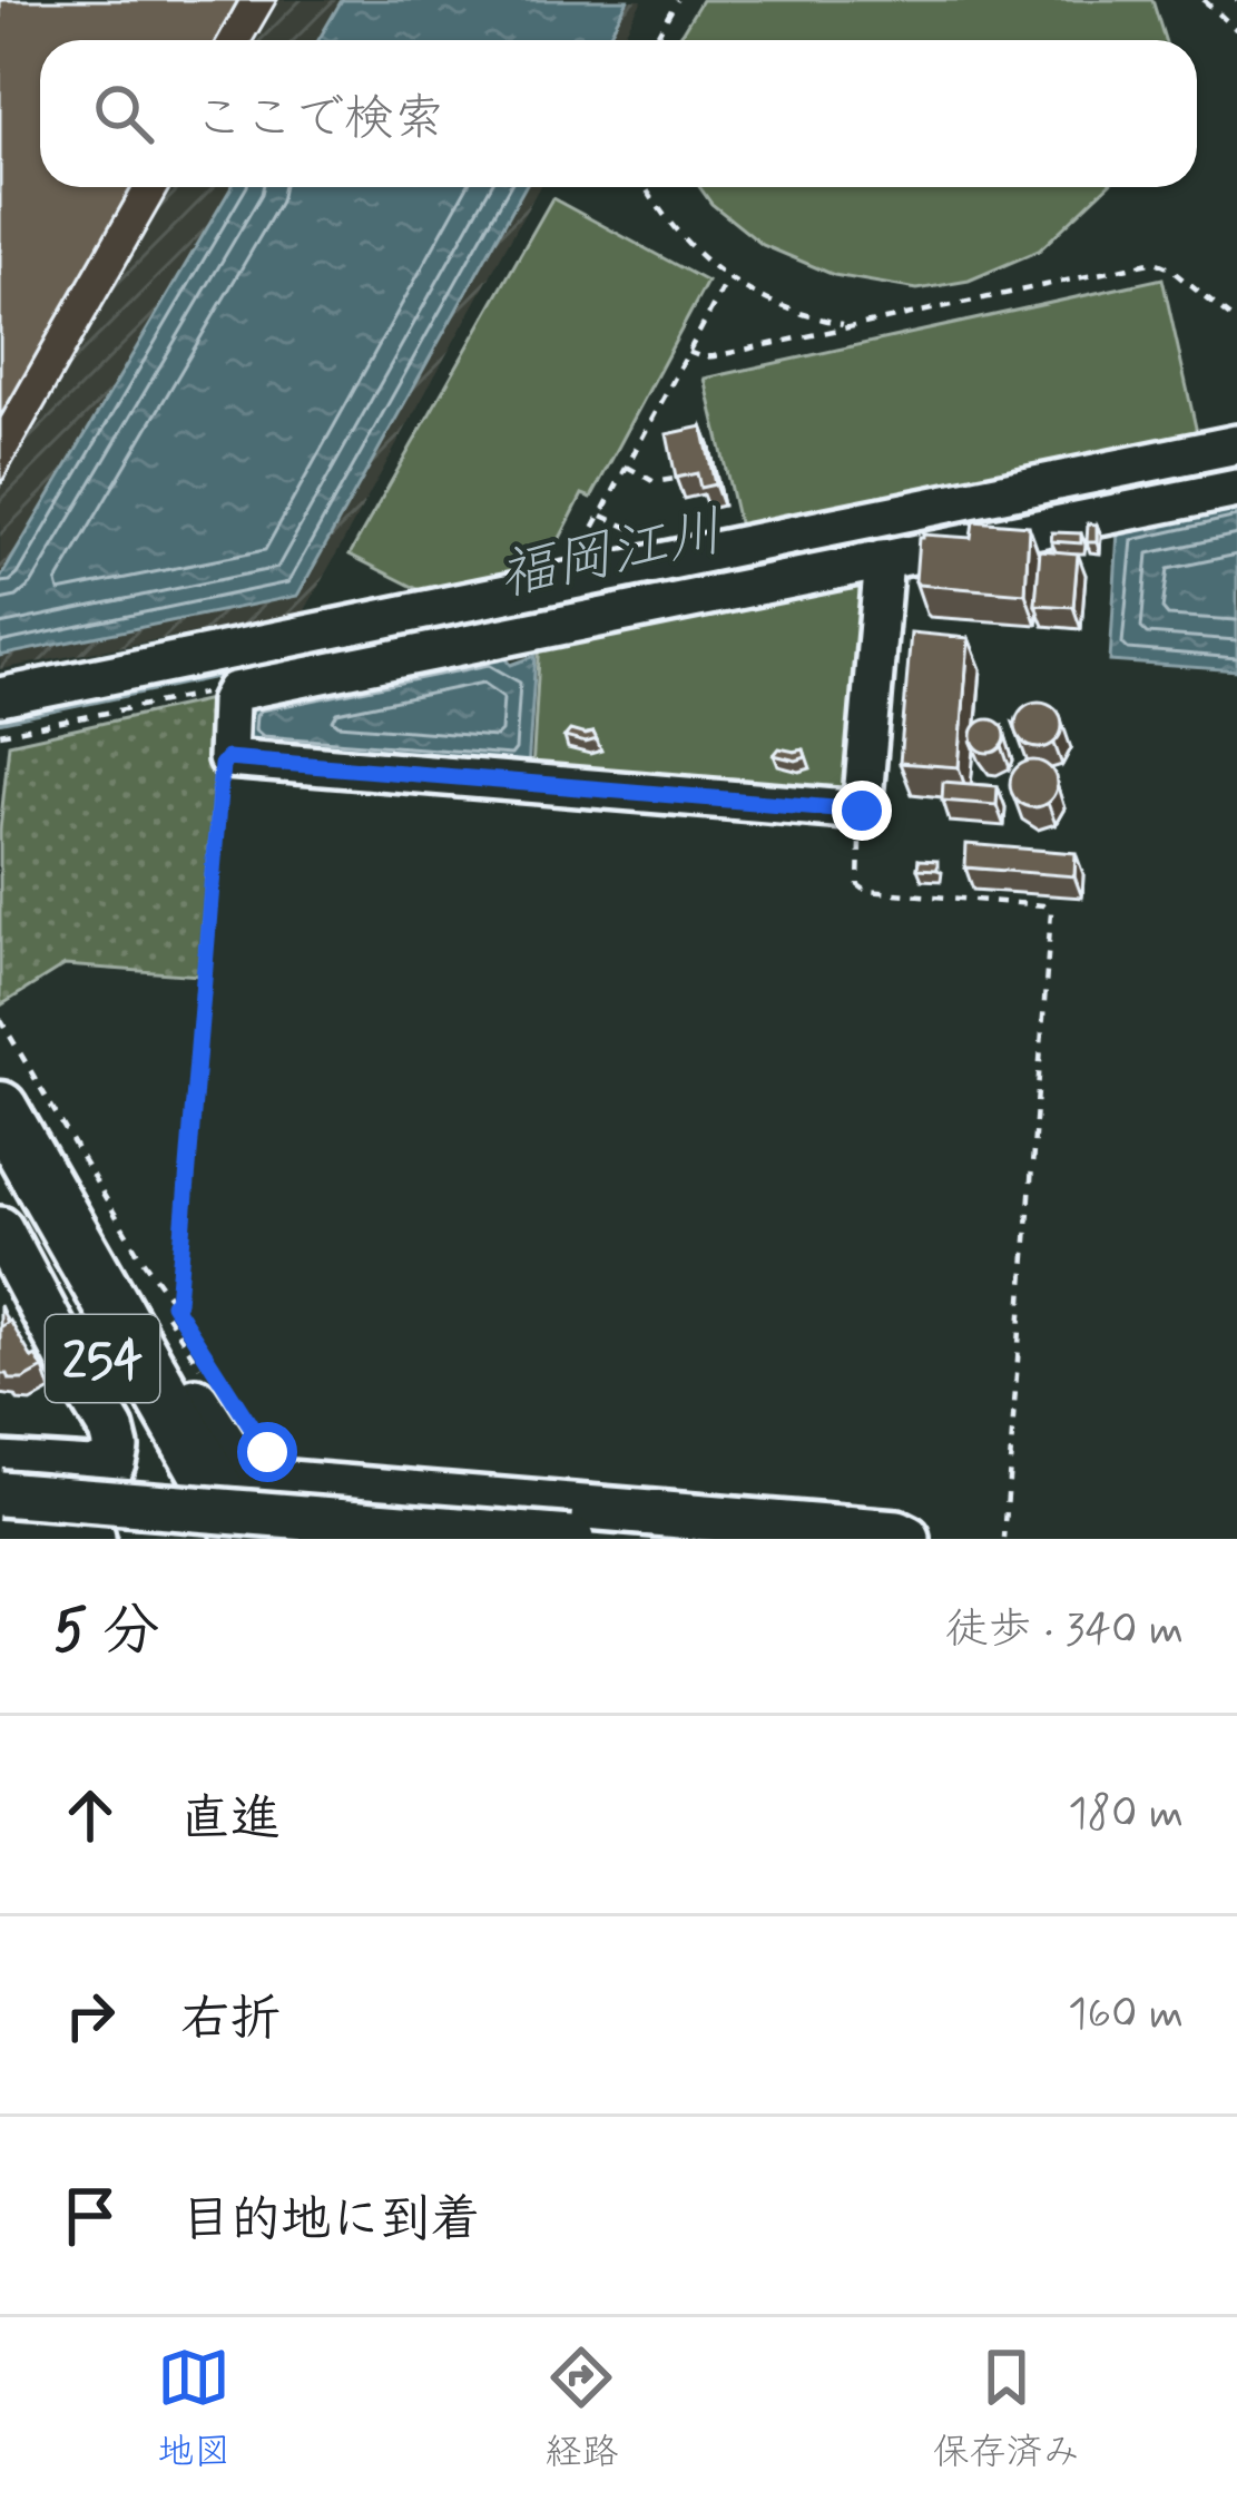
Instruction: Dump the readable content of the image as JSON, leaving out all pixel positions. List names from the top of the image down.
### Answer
{
  "streets": {
    "highway": ["254"]
  },
  "water": ["福岡江川"],
  "page": {
    "search": "ここで検索",
    "heading": ["5 分", "徒歩 · 340 m"],
    "list": [
      ["直進", "180 m"],
      ["右折", "160 m"],
      "目的地に到着"
    ],
    "nav": ["地図", "経路", "保存済み"]
  }
}
